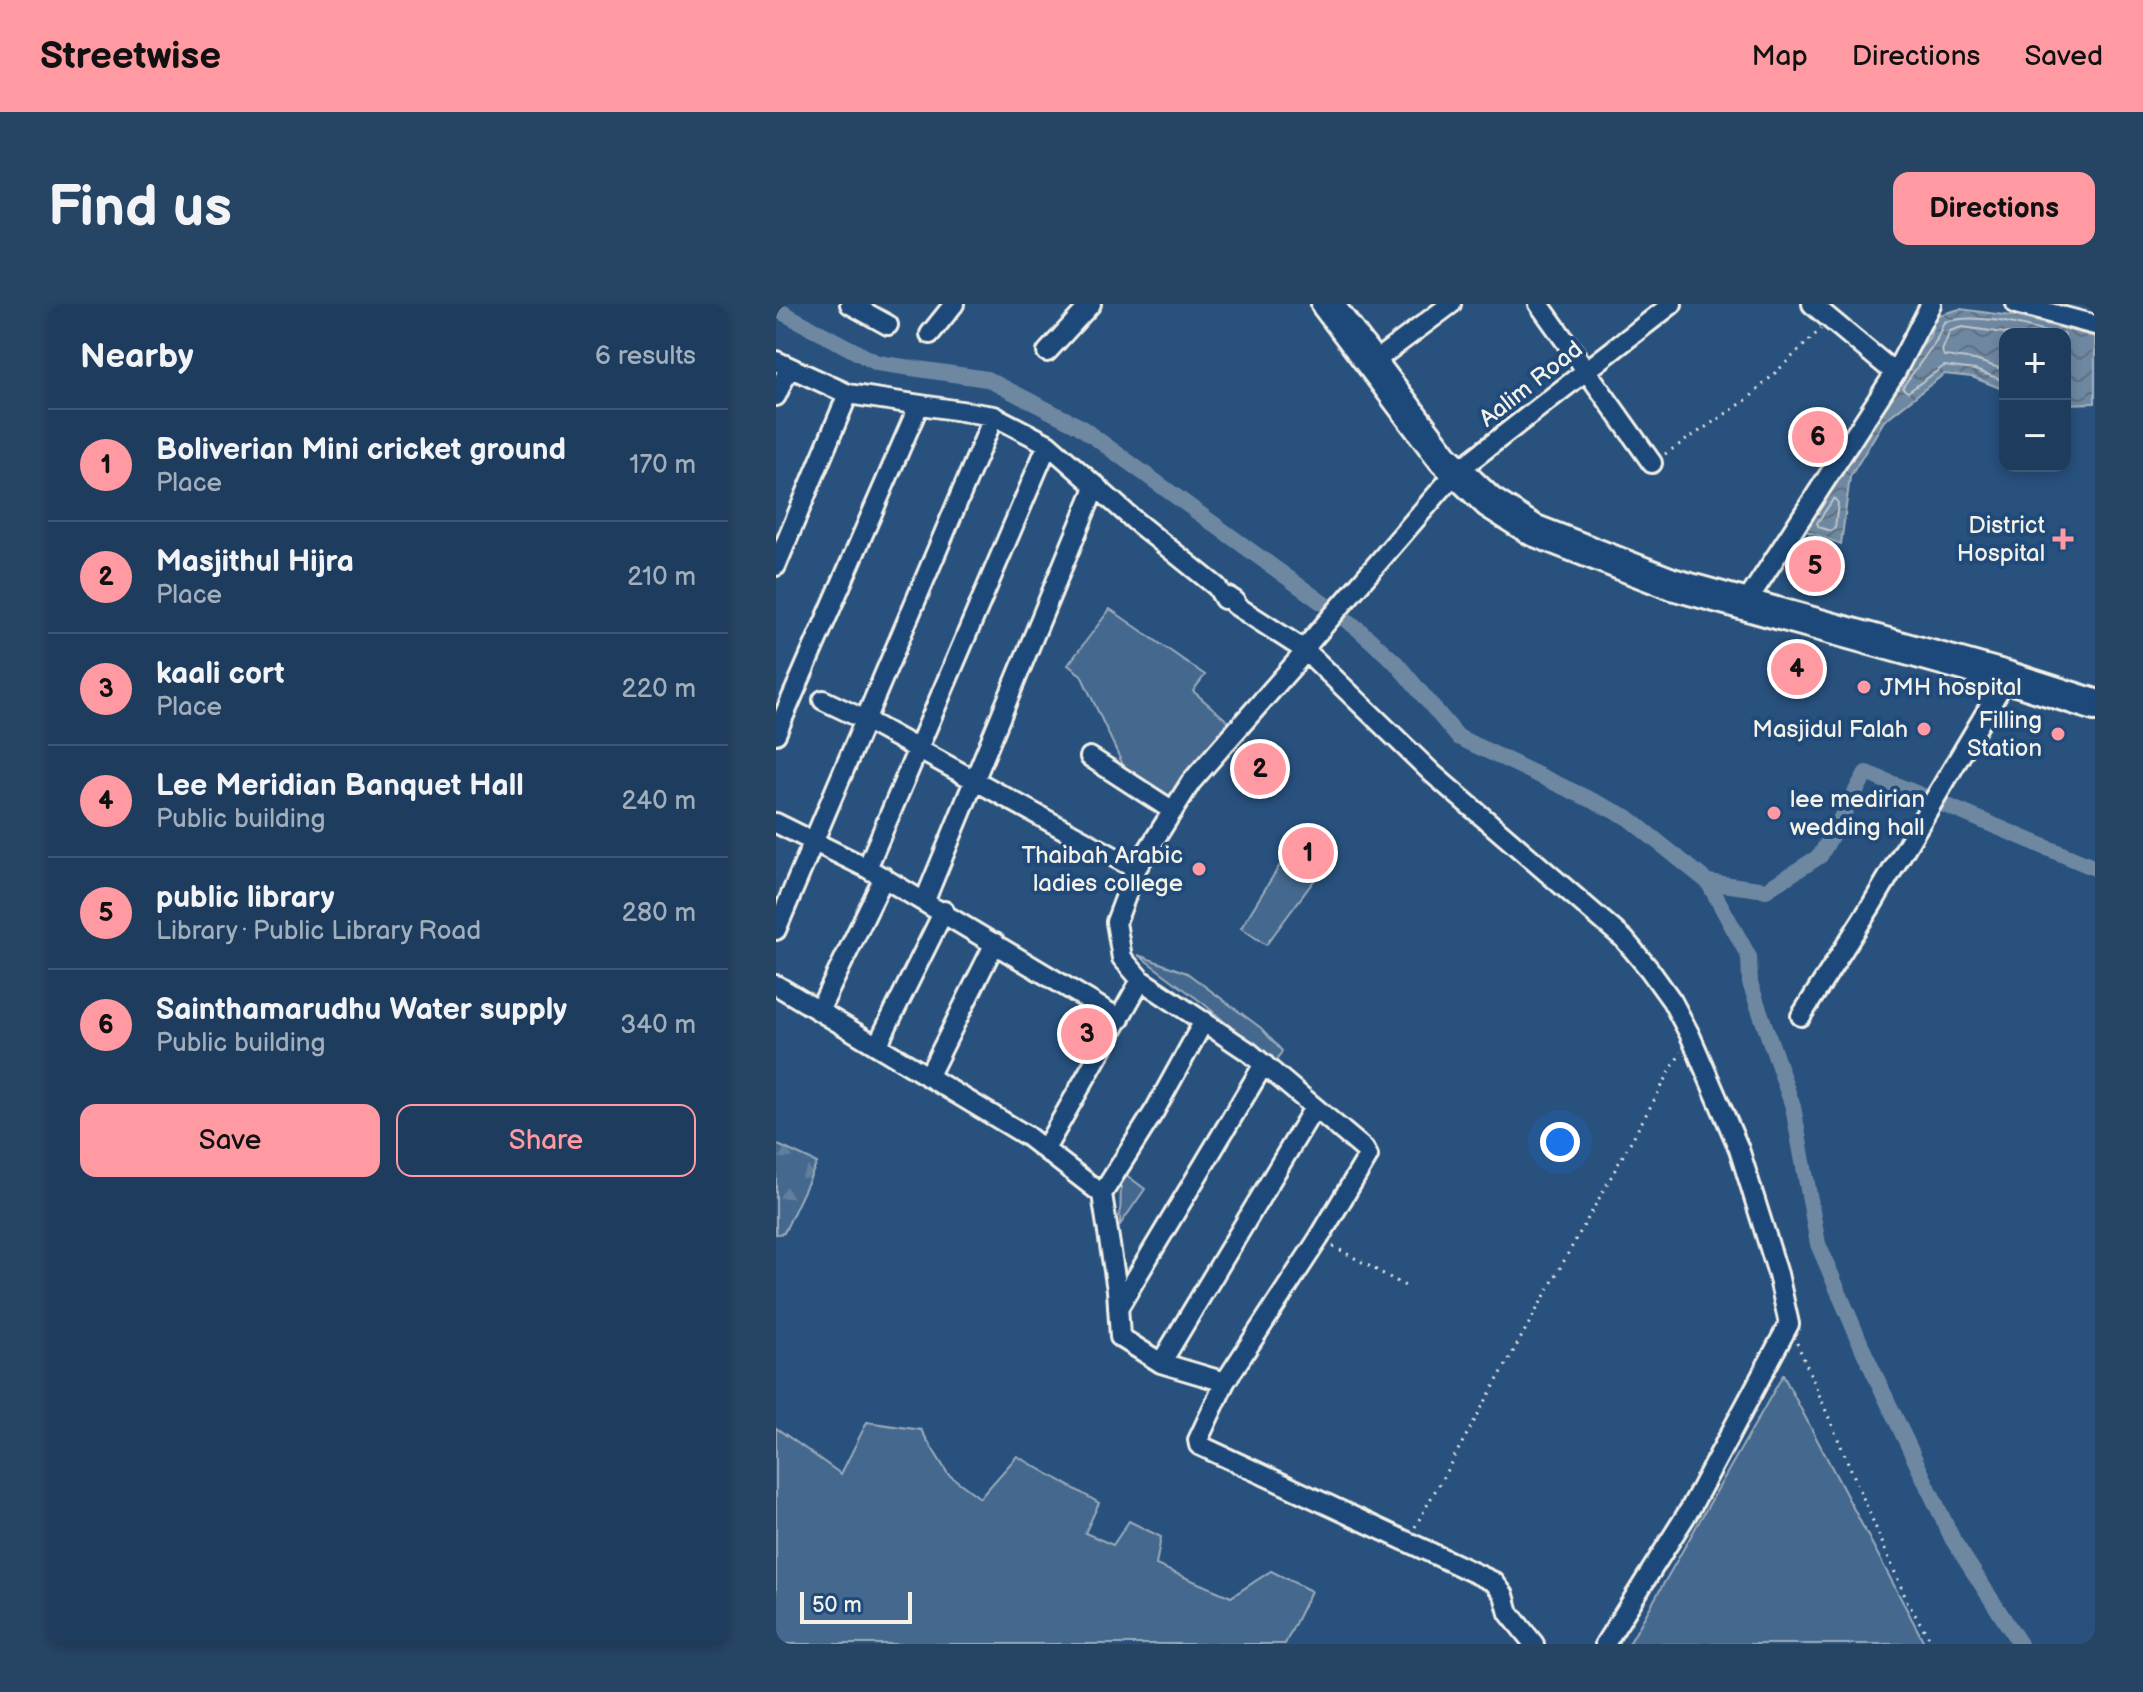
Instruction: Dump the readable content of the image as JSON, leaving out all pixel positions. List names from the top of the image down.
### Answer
{
  "streets": {
    "street": ["Aalim Road"]
  },
  "places": {
    "health": ["District Hospital"],
    "other": [
      "JMH hospital",
      "Masjidul Falah",
      "Filling Station",
      "lee medirian wedding hall",
      "Thaibah Arabic ladies college"
    ]
  },
  "scale_bar": "50 m",
  "page": {
    "header": "Streetwise",
    "nav": ["Map", "Directions", "Saved"],
    "buttons": [
      "Directions",
      ["Save", "Share"]
    ],
    "title": "Find us",
    "heading": ["Nearby", "6 results"],
    "map_buttons": ["+", "−"],
    "pins": [
      "6",
      "5",
      "4",
      "2",
      "1",
      "3"
    ],
    "list": [
      {
        "mark": "1",
        "name": "Boliverian Mini cricket ground",
        "note": "Place",
        "value": "170 m"
      },
      {
        "mark": "2",
        "name": "Masjithul Hijra",
        "note": "Place",
        "value": "210 m"
      },
      {
        "mark": "3",
        "name": "kaali cort",
        "note": "Place",
        "value": "220 m"
      },
      {
        "mark": "4",
        "name": "Lee Meridian Banquet Hall",
        "note": "Public building",
        "value": "240 m"
      },
      {
        "mark": "5",
        "name": "public library",
        "note": "Library · Public Library Road",
        "value": "280 m"
      },
      {
        "mark": "6",
        "name": "Sainthamarudhu Water supply",
        "note": "Public building",
        "value": "340 m"
      }
    ],
    "scale": "50 m"
  }
}
